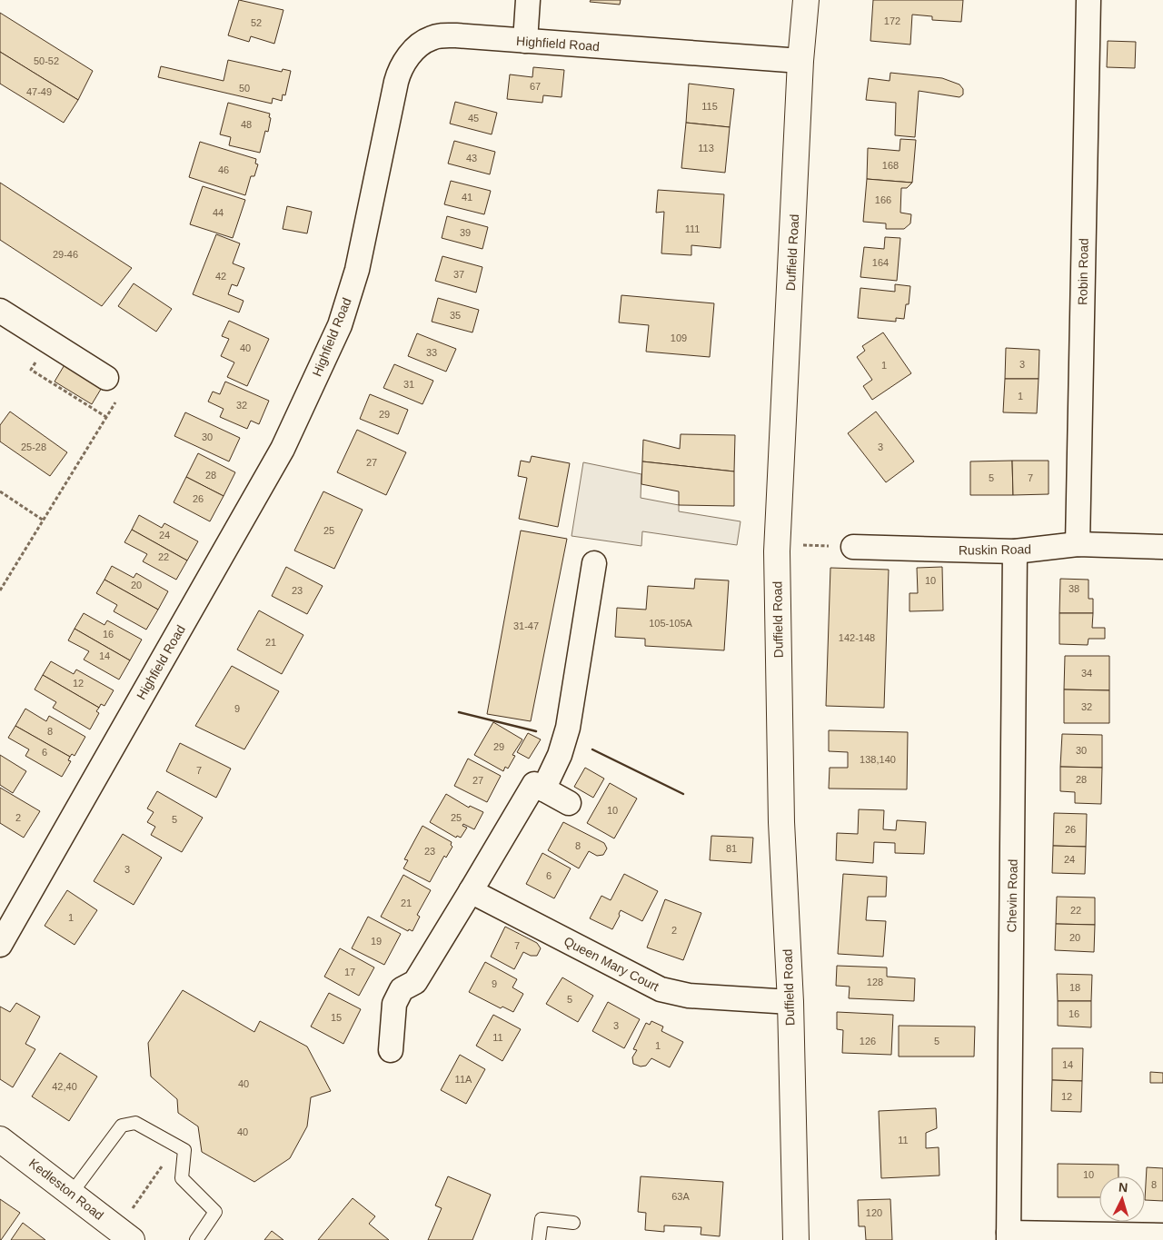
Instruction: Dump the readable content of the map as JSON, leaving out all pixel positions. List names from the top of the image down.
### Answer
{
  "streets": {
    "main road": ["Duffield Road", "Kedleston Road"],
    "street": [
      "Highfield Road",
      "Robin Road",
      "Ruskin Road",
      "Chevin Road",
      "Queen Mary Court"
    ]
  },
  "crossings": [
    ["Highfield Road", "Duffield Road"],
    ["Duffield Road", "Queen Mary Court"],
    ["Robin Road", "Ruskin Road"],
    ["Ruskin Road", "Chevin Road"]
  ],
  "house_numbers": [
    "172",
    "52",
    "50-52",
    "67",
    "50",
    "47-49",
    "115",
    "45",
    "48",
    "113",
    "43",
    "168",
    "46",
    "41",
    "166",
    "44",
    "111",
    "39",
    "29-46",
    "164",
    "37",
    "42",
    "35",
    "109",
    "40",
    "33",
    "3",
    "1",
    "31",
    "1",
    "32",
    "29",
    "30",
    "25-28",
    "3",
    "27",
    "28",
    "5",
    "7",
    "26",
    "25",
    "24",
    "22",
    "10",
    "20",
    "38",
    "23",
    "105-105A",
    "31-47",
    "16",
    "142-148",
    "21",
    "14",
    "34",
    "12",
    "32",
    "9",
    "8",
    "29",
    "30",
    "6",
    "138,140",
    "7",
    "28",
    "27",
    "10",
    "2",
    "25",
    "5",
    "26",
    "8",
    "81",
    "23",
    "24",
    "3",
    "6",
    "21",
    "22",
    "1",
    "2",
    "20",
    "19",
    "7",
    "17",
    "128",
    "9",
    "18",
    "5",
    "16",
    "15",
    "3",
    "11",
    "126",
    "5",
    "1",
    "14",
    "11A",
    "40",
    "42,40",
    "12",
    "40",
    "11",
    "10",
    "8",
    "63A",
    "120"
  ],
  "north": "top"
}
